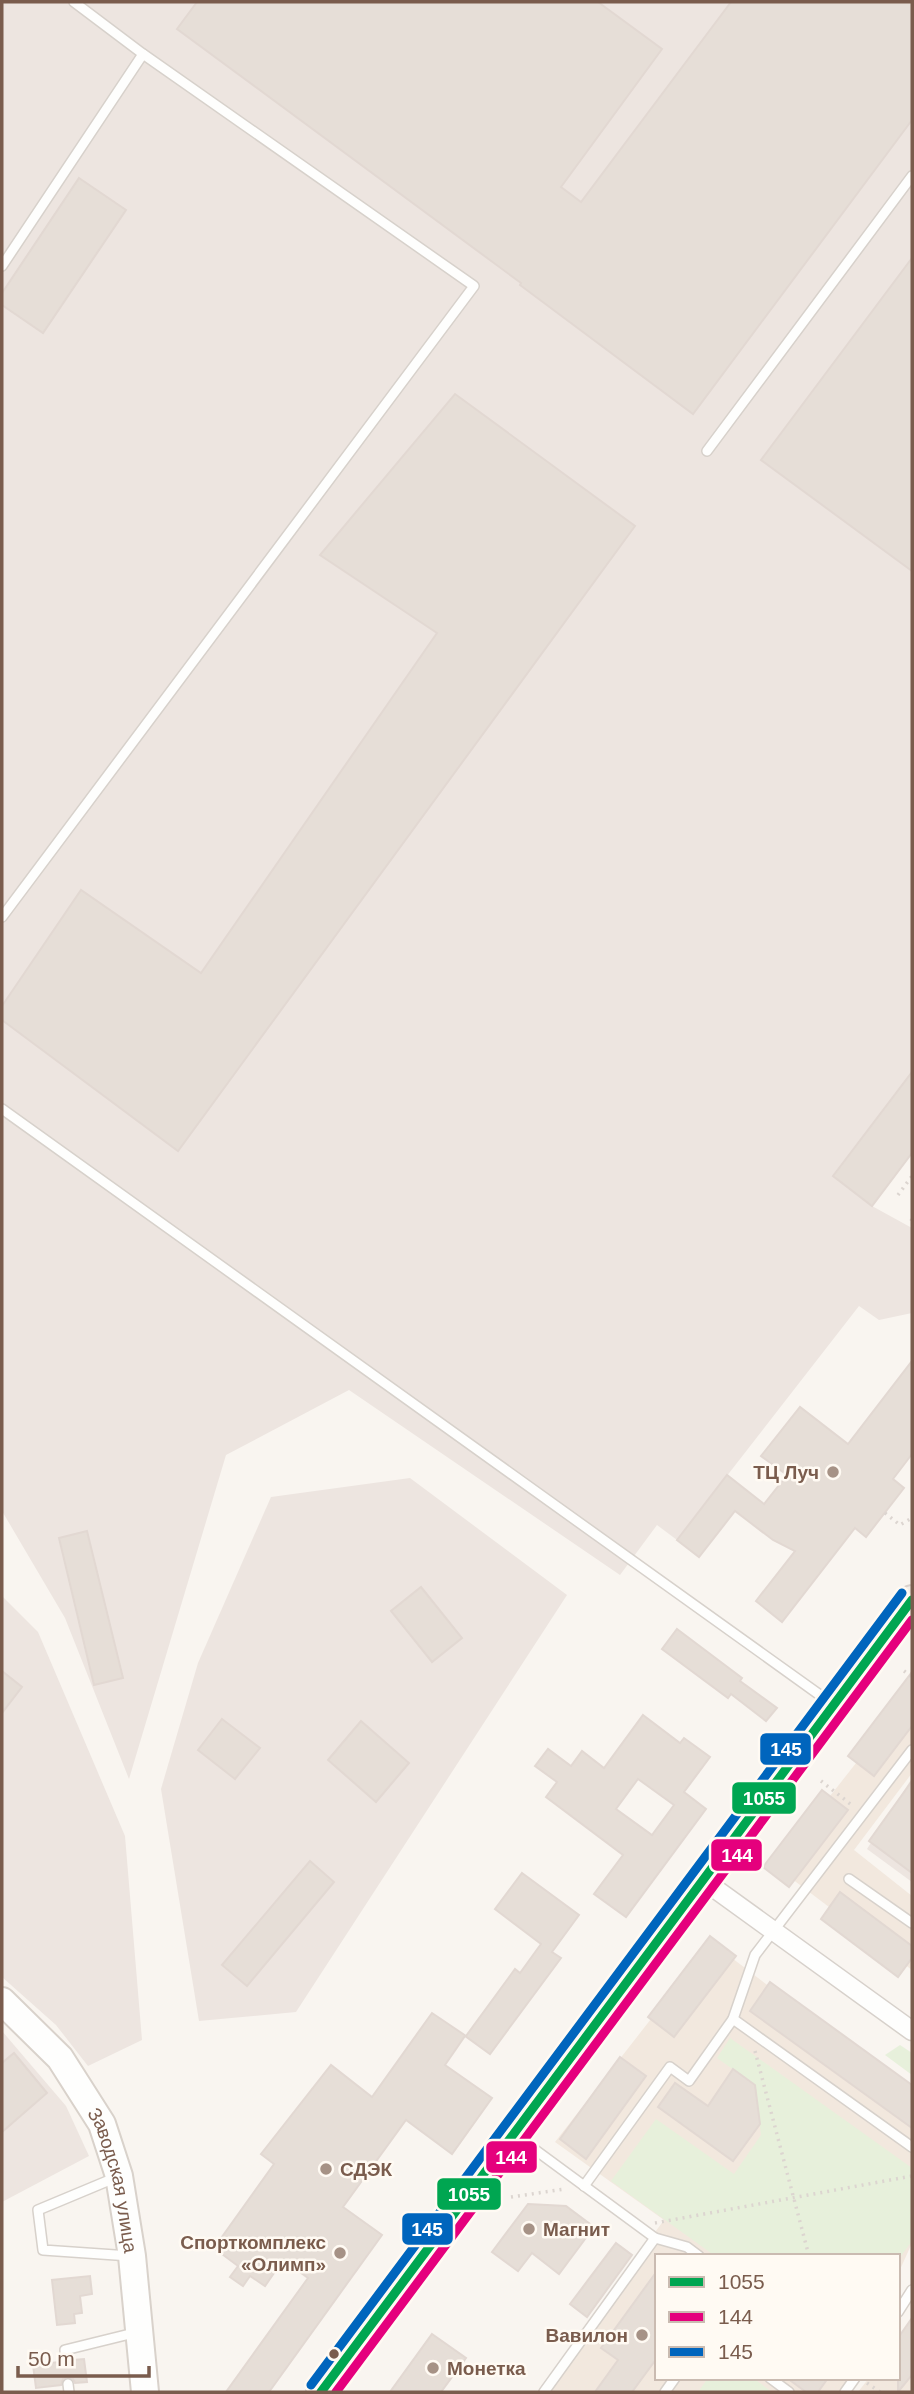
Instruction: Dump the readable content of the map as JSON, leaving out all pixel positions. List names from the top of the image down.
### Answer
{
  "streets": {
    "street": ["Заводская улица"]
  },
  "places": [
    "ТЦ Луч",
    "СДЭК",
    "Магнит",
    "Спорткомплекс «Олимп»",
    "Вавилон",
    "Монетка"
  ],
  "lines": ["transit line 145", "transit line 1055", "transit line 144"],
  "legend": ["1055", "144", "145"],
  "scale_bar": "50 m"
}
